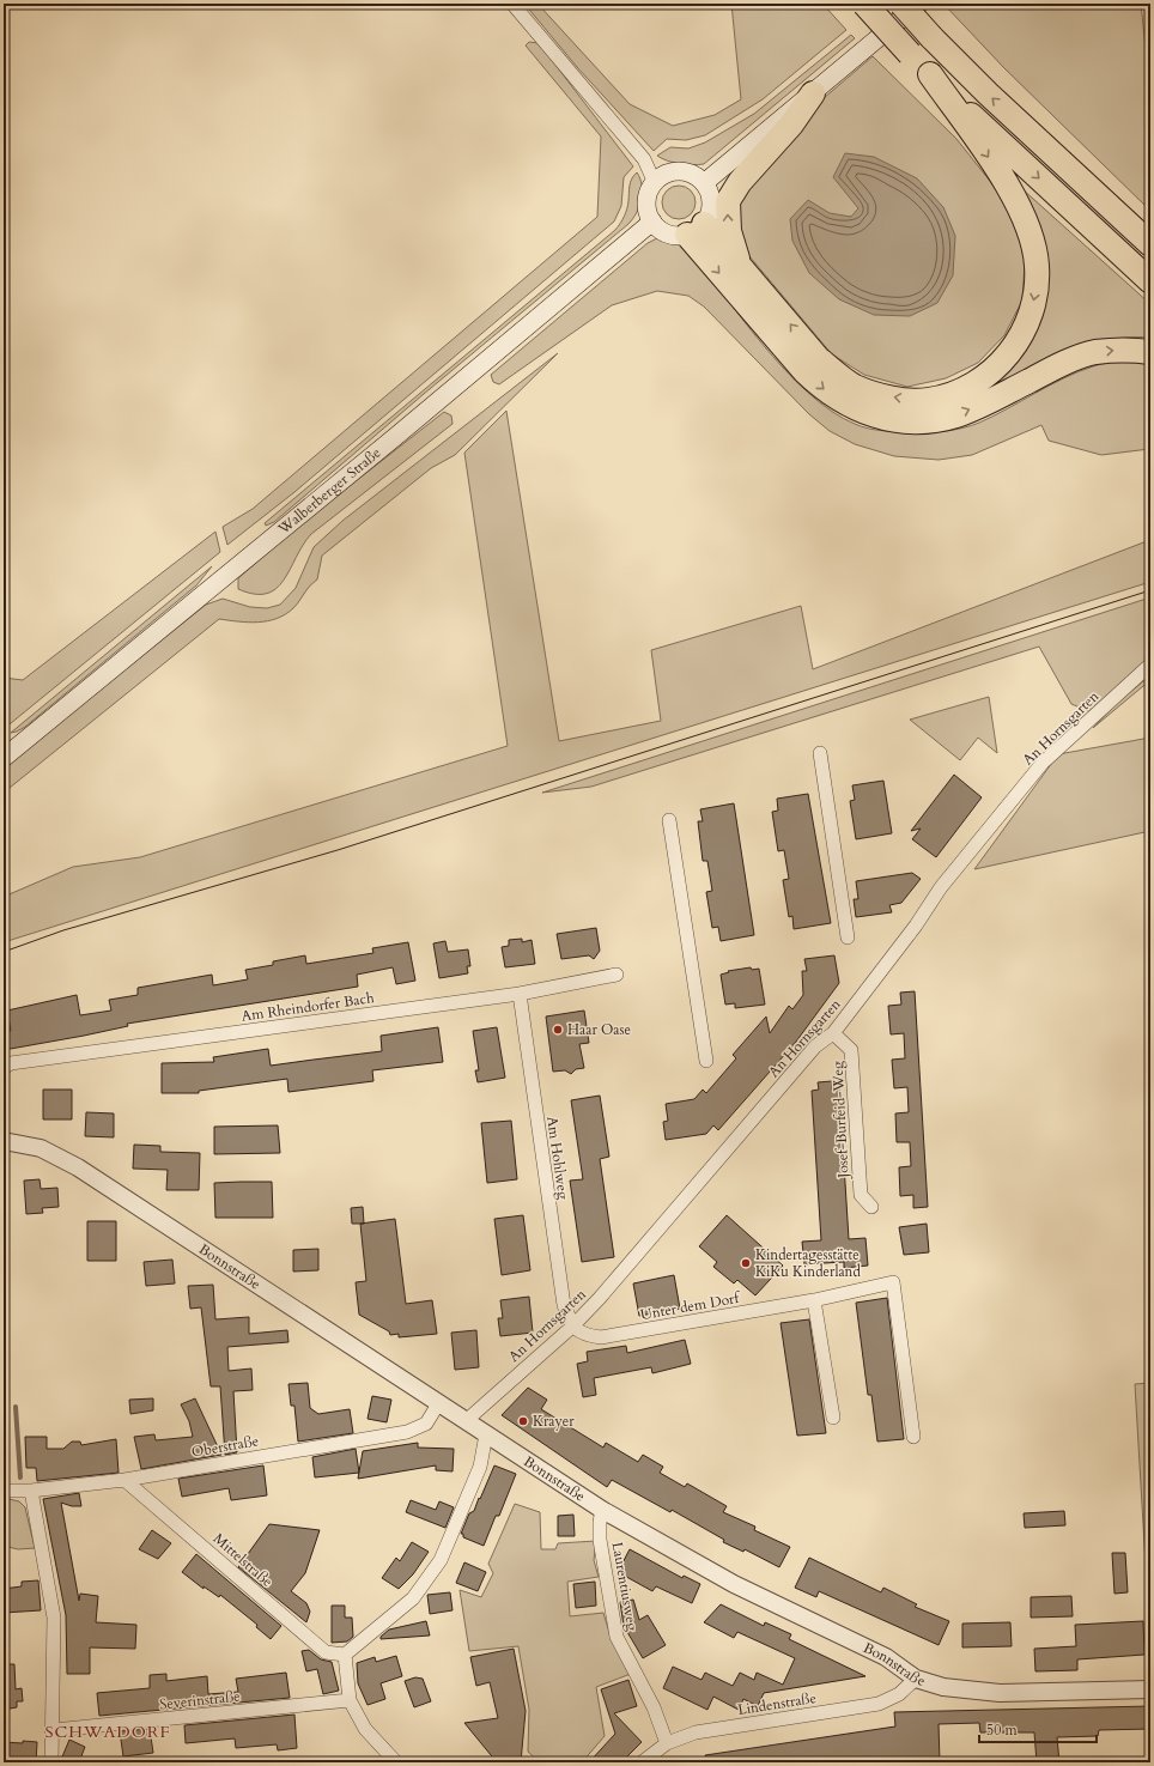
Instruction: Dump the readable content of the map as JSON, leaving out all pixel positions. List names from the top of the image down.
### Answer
{
  "streets": {
    "main road": ["Walberberger Straße"],
    "street": [
      "An Hornsgarten",
      "Am Rheindorfer Bach",
      "Josef-Burfeid-Weg",
      "Am Hohlweg",
      "Bonnstraße",
      "Unter dem Dorf",
      "Oberstraße",
      "Mittelstraße",
      "Laurentiusweg",
      "Severinstraße",
      "Lindenstraße"
    ]
  },
  "crossings": [
    ["An Hornsgarten", "Josef-Burfeid-Weg"],
    ["An Hornsgarten", "Am Hohlweg"],
    ["An Hornsgarten", "Bonnstraße"],
    ["An Hornsgarten", "Unter dem Dorf"],
    ["Am Rheindorfer Bach", "Am Hohlweg"],
    ["Am Hohlweg", "Unter dem Dorf"],
    ["Bonnstraße", "Oberstraße"],
    ["Bonnstraße", "Laurentiusweg"],
    ["Bonnstraße", "Lindenstraße"],
    ["Oberstraße", "Mittelstraße"],
    ["Laurentiusweg", "Lindenstraße"]
  ],
  "districts": ["SCHWADORF"],
  "places": ["Haar Oase", "Kindertagesstätte KiKu Kinderland", "Krayer"],
  "scale_bar": "50 m"
}
